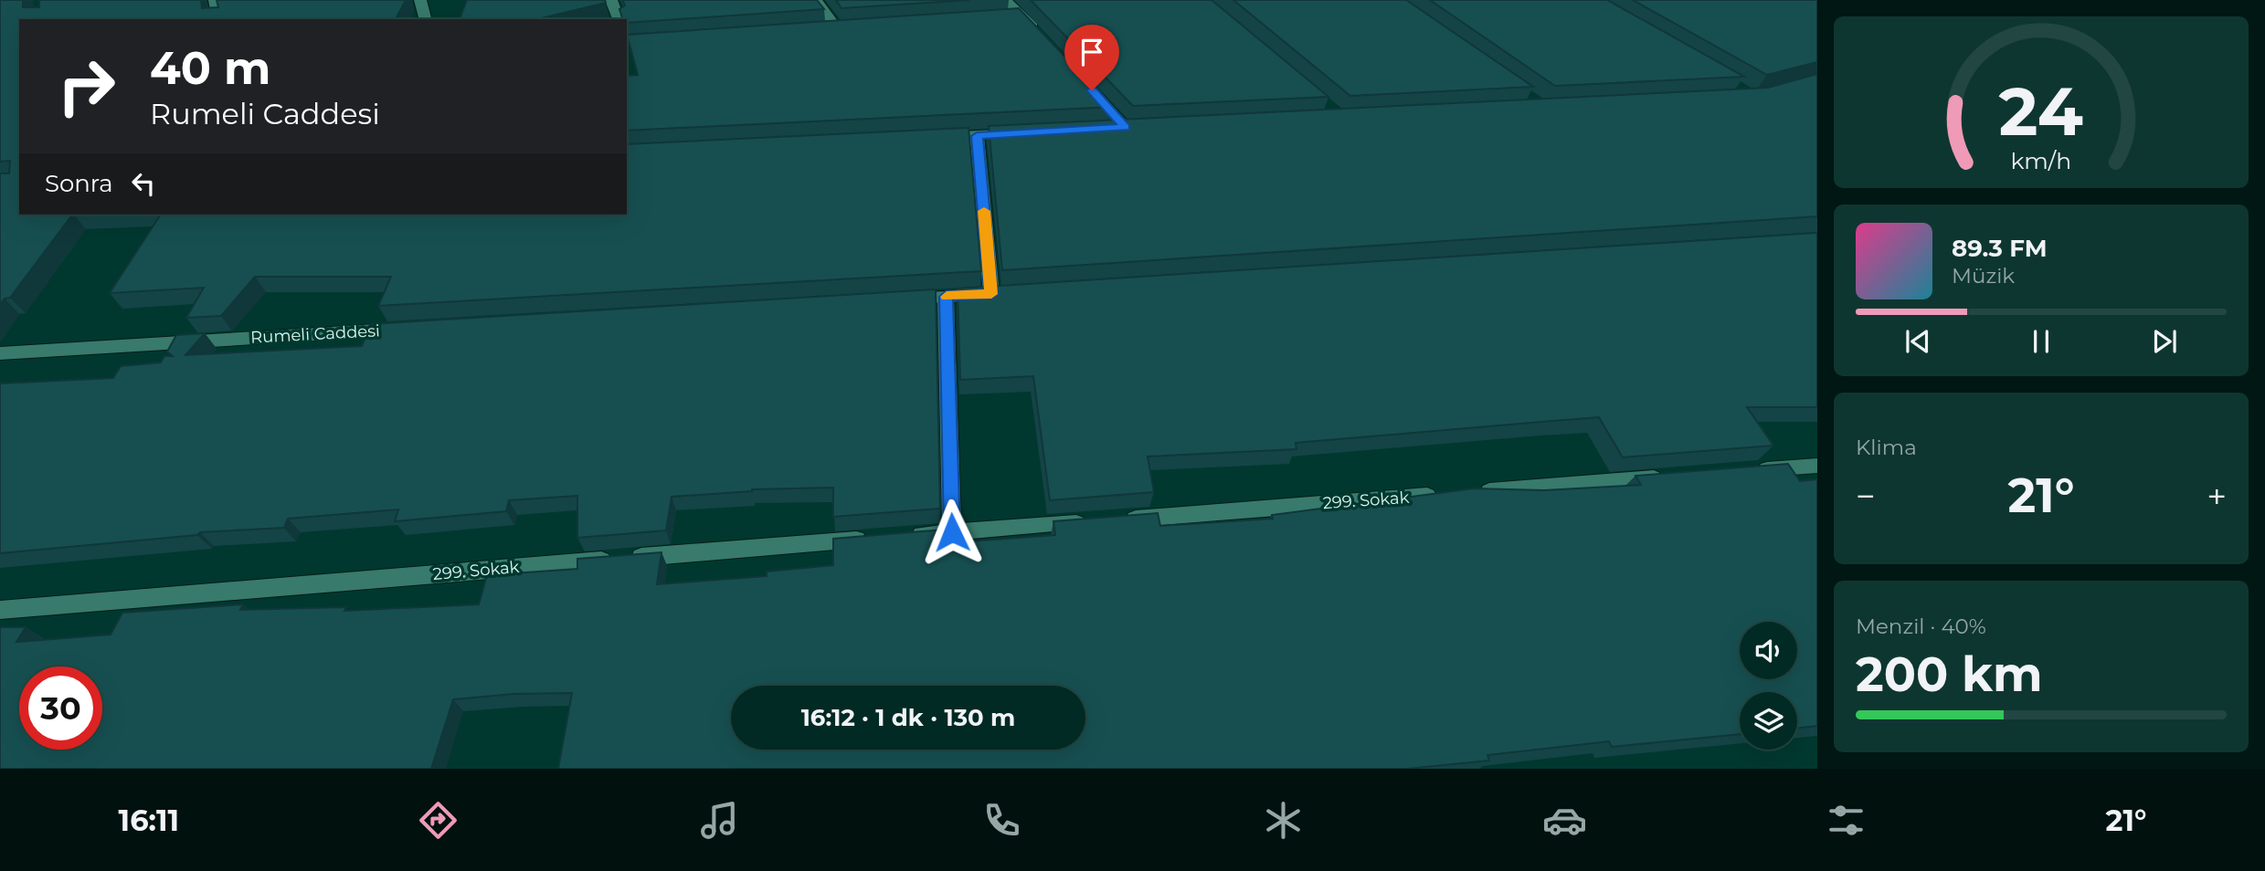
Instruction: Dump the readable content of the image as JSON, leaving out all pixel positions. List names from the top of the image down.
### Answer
{
  "streets": {
    "street": ["Rumeli Caddesi", "299. Sokak"]
  },
  "page": {
    "turn": ["40 m", "Rumeli Caddesi"],
    "then": "Sonra",
    "song": ["89.3 FM", "Müzik"],
    "tile": [
      "Klima",
      ["Menzil · 40%", "200 km"]
    ],
    "heat": ["−", "21°", "+"],
    "limit": "30",
    "trip": "16:12 · 1 dk · 130 m",
    "tabs": ["16:11", "21°"],
    "gauge": ["24", "km/h"]
  }
}
